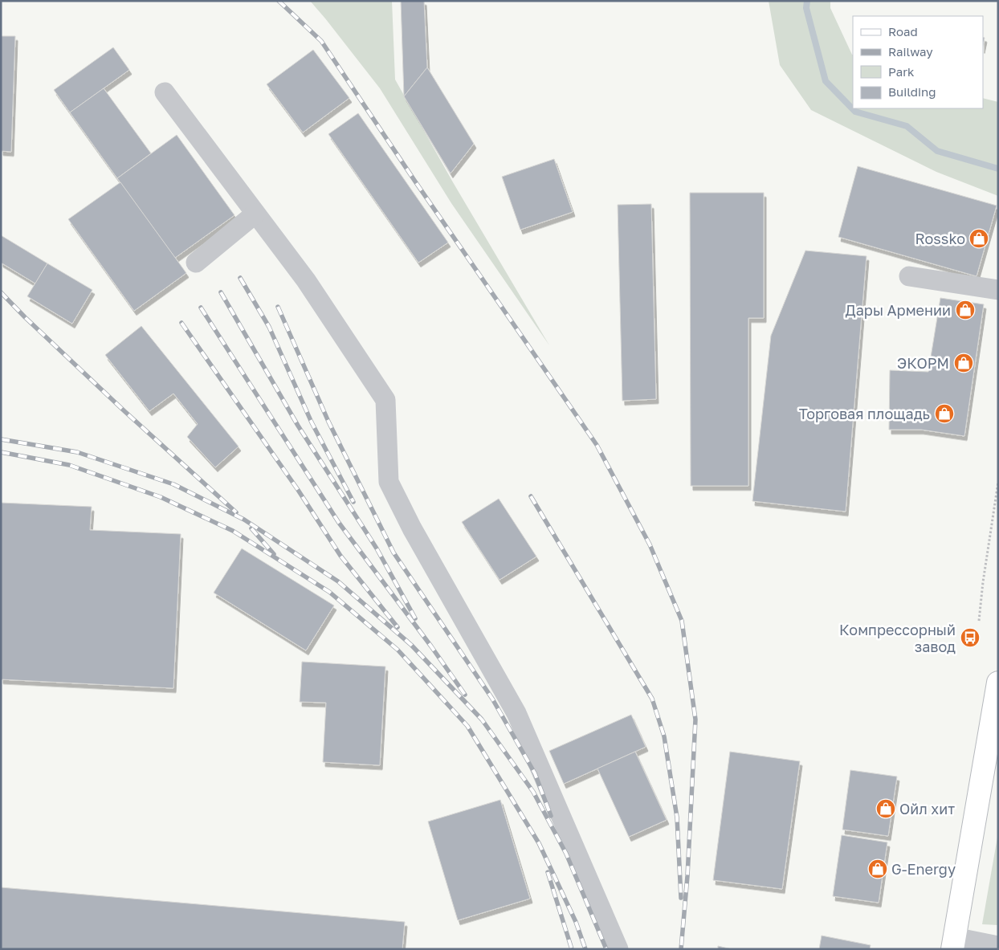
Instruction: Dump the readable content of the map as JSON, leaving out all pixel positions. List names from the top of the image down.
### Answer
{
  "places": {
    "shop": [
      "Rossko",
      "Дары Армении",
      "ЭКОРМ",
      "Торговая площадь",
      "Ойл хит",
      "G-Energy"
    ],
    "bus stop": ["Компрессорный завод"]
  },
  "legend": [
    "Road",
    "Railway",
    "Park",
    "Building"
  ]
}
